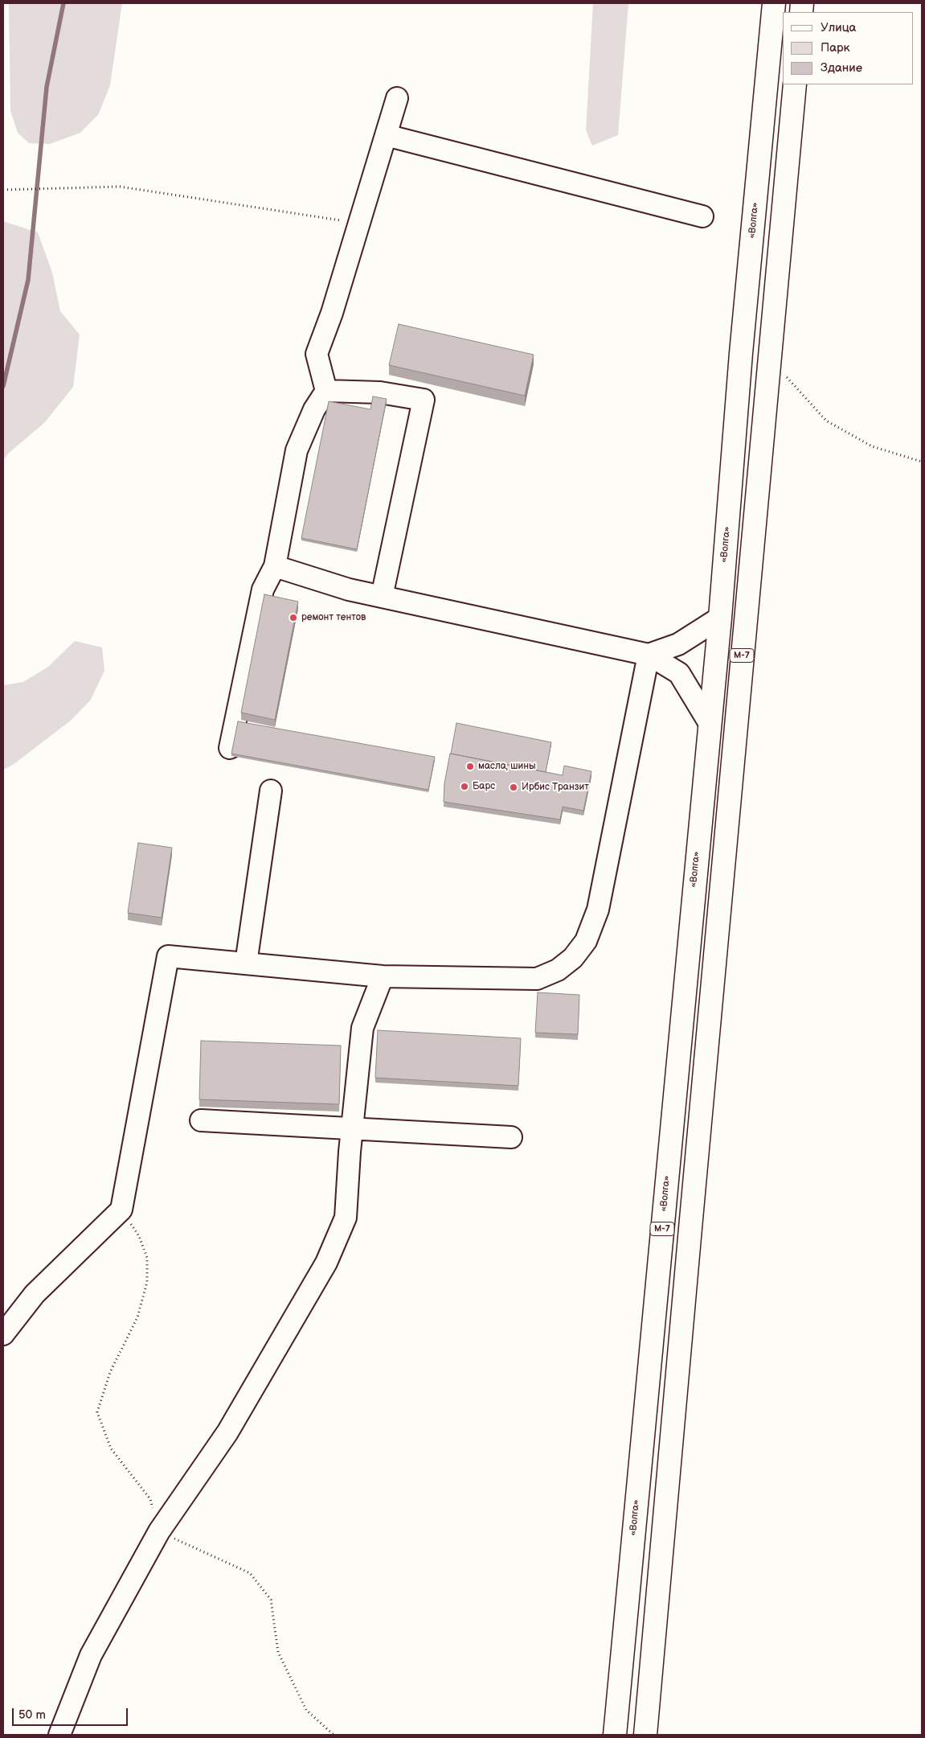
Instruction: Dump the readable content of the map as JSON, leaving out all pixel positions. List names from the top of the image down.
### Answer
{
  "streets": {
    "highway": ["«Волга»", "М-7"]
  },
  "places": [
    "ремонт тентов",
    "масла, шины",
    "Барс",
    "Ирбис Транзит"
  ],
  "legend": ["Улица", "Парк", "Здание"],
  "scale_bar": "50 m"
}
